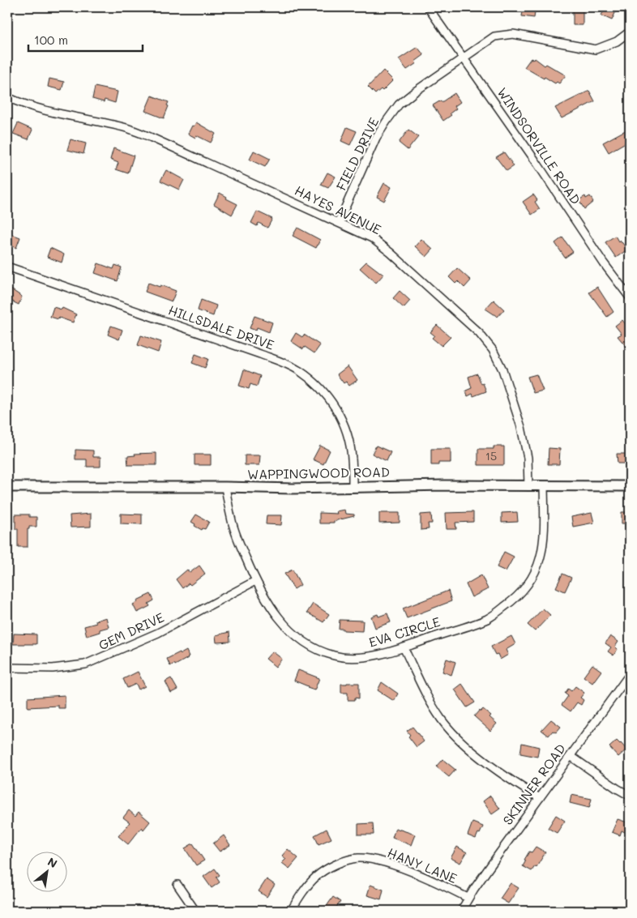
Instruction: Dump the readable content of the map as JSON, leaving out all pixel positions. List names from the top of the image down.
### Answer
{
  "streets": {
    "main road": ["WAPPINGWOOD ROAD"],
    "street": [
      "WINDSORVILLE ROAD",
      "FIELD DRIVE",
      "HAYES AVENUE",
      "HILLSDALE DRIVE",
      "GEM DRIVE",
      "EVA CIRCLE",
      "SKINNER ROAD",
      "HANY LANE"
    ]
  },
  "crossings": [
    ["WINDSORVILLE ROAD", "FIELD DRIVE"],
    ["FIELD DRIVE", "HAYES AVENUE"],
    ["HAYES AVENUE", "WAPPINGWOOD ROAD"],
    ["HILLSDALE DRIVE", "WAPPINGWOOD ROAD"],
    ["WAPPINGWOOD ROAD", "EVA CIRCLE"],
    ["GEM DRIVE", "EVA CIRCLE"],
    ["SKINNER ROAD", "HANY LANE"]
  ],
  "house_numbers": ["15"],
  "scale_bar": "100 m",
  "north": "top right"
}
